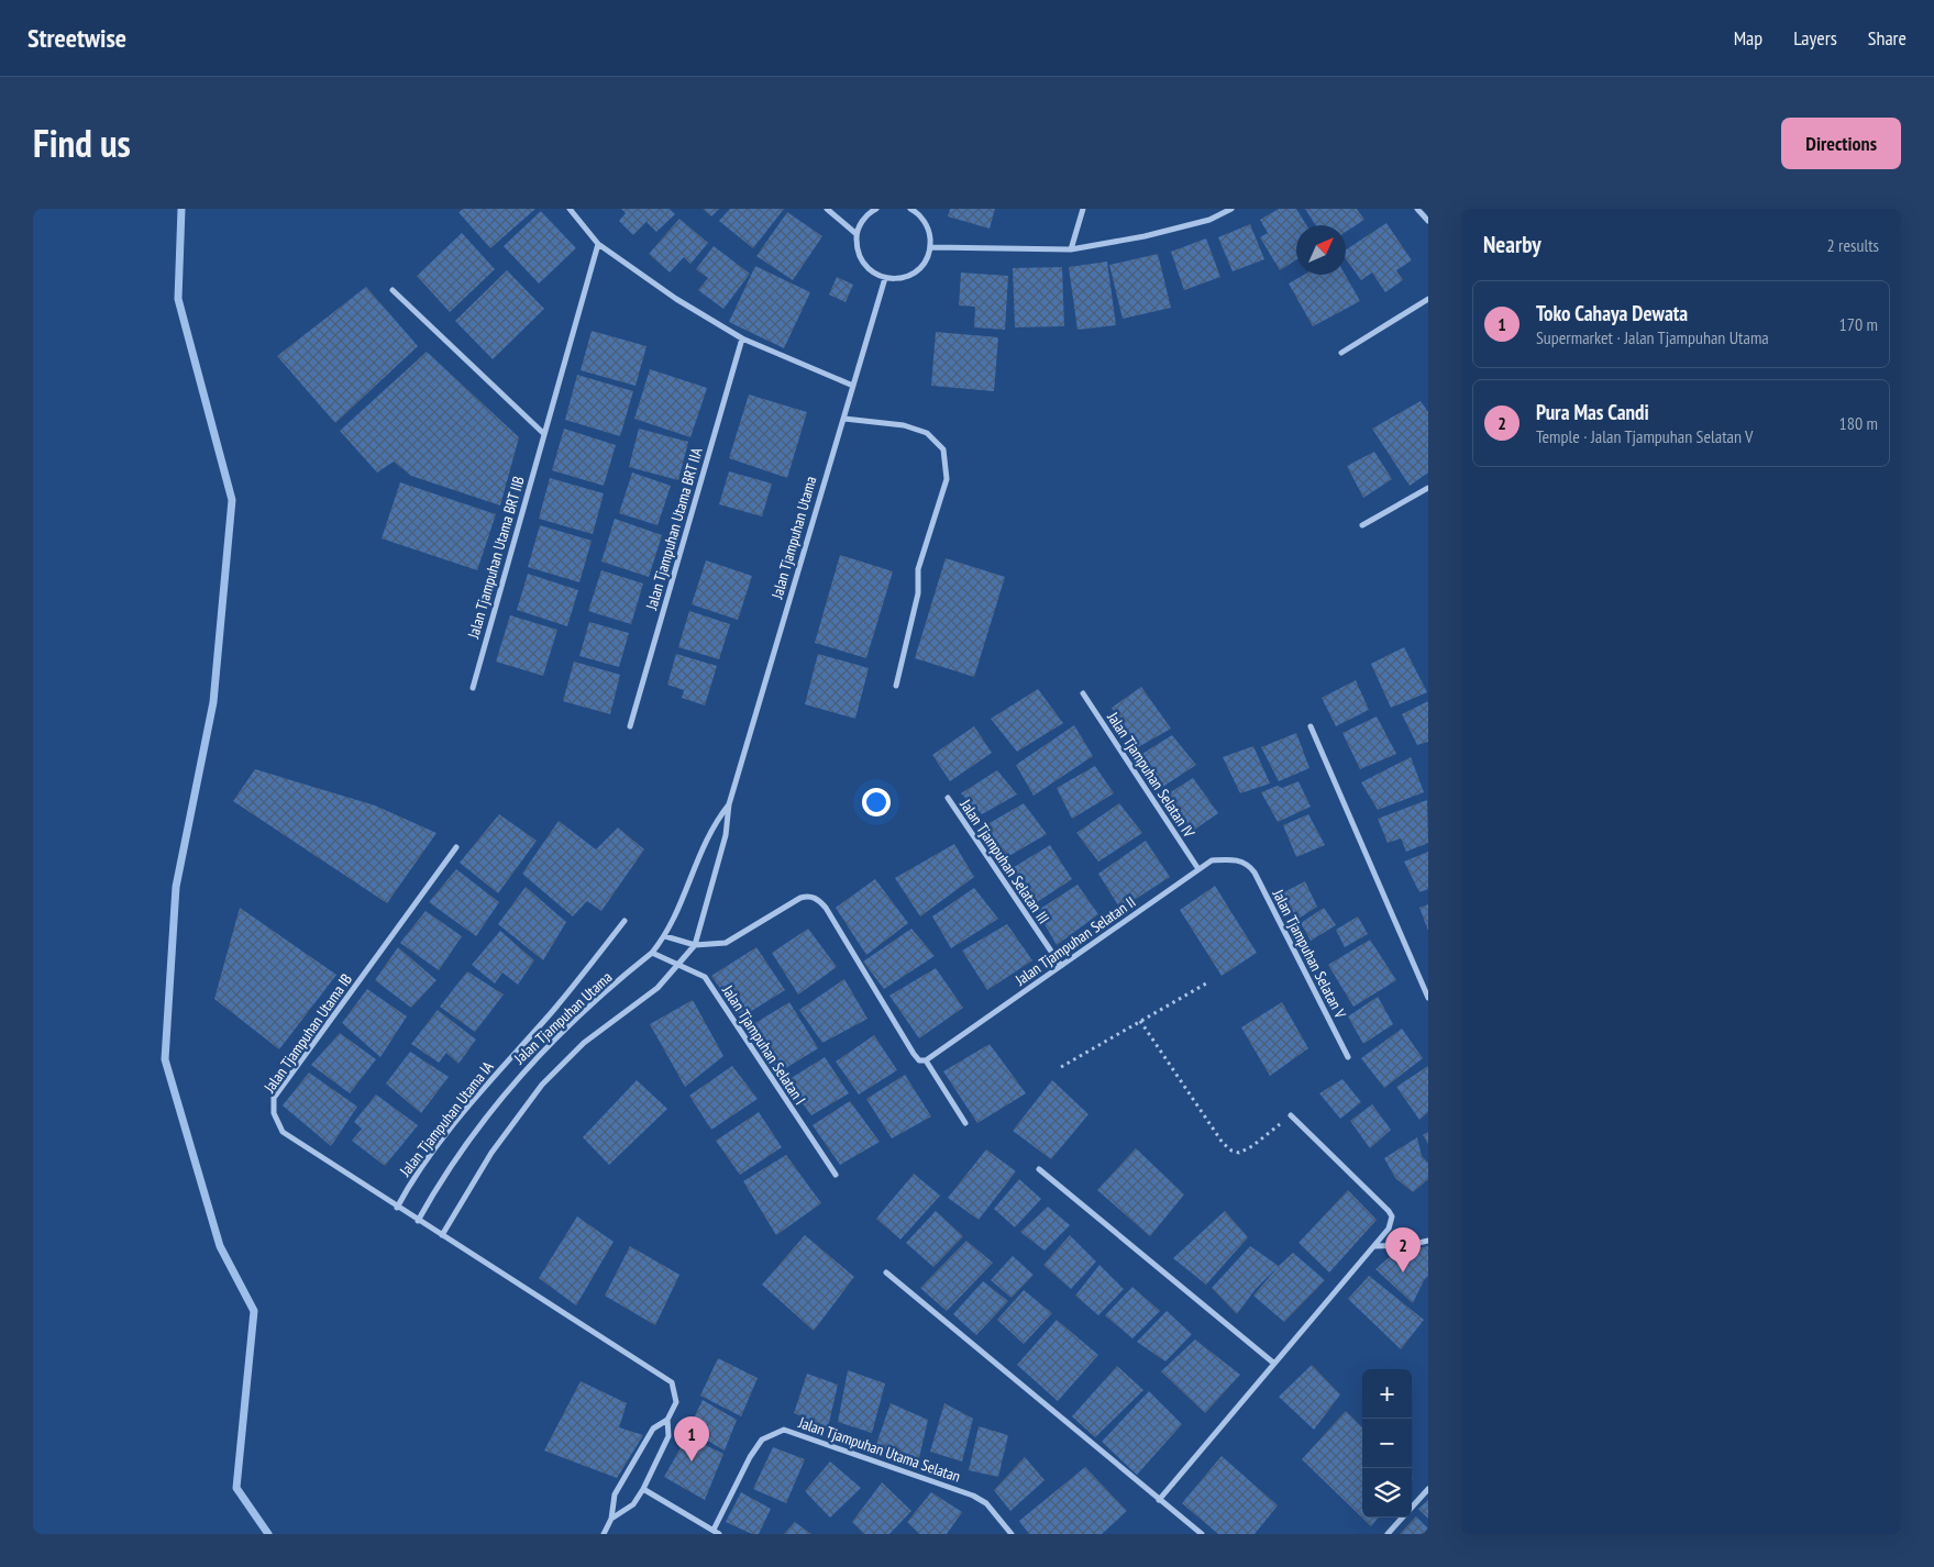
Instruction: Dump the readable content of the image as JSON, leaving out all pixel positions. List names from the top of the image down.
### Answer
{
  "streets": {
    "street": [
      "Jalan Tjampuhan Utama BRT IIA",
      "Jalan Tjampuhan Utama",
      "Jalan Tjampuhan Utama BRT IIB",
      "Jalan Tjampuhan Selatan IV",
      "Jalan Tjampuhan Selatan III",
      "Jalan Tjampuhan Selatan II",
      "Jalan Tjampuhan Selatan V",
      "Jalan Tjampuhan Utama IB",
      "Jalan Tjampuhan Selatan I",
      "Jalan Tjampuhan Utama IA",
      "Jalan Tjampuhan Utama Selatan"
    ]
  },
  "crossings": [
    ["Jalan Tjampuhan Utama", "Jalan Tjampuhan Utama IB"],
    ["Jalan Tjampuhan Utama", "Jalan Tjampuhan Selatan I"],
    ["Jalan Tjampuhan Selatan IV", "Jalan Tjampuhan Selatan II"],
    ["Jalan Tjampuhan Selatan III", "Jalan Tjampuhan Selatan II"],
    ["Jalan Tjampuhan Selatan II", "Jalan Tjampuhan Selatan V"],
    ["Jalan Tjampuhan Utama IB", "Jalan Tjampuhan Utama IA"]
  ],
  "north": "top right",
  "page": {
    "header": "Streetwise",
    "nav": ["Map", "Layers", "Share"],
    "title": "Find us",
    "buttons": "Directions",
    "heading": ["Nearby", "2 results"],
    "list": [
      {
        "mark": "1",
        "name": "Toko Cahaya Dewata",
        "note": "Supermarket · Jalan Tjampuhan Utama",
        "value": "170 m"
      },
      {
        "mark": "2",
        "name": "Pura Mas Candi",
        "note": "Temple · Jalan Tjampuhan Selatan V",
        "value": "180 m"
      }
    ],
    "pins": ["2", "1"],
    "map_buttons": ["+", "−"]
  }
}
